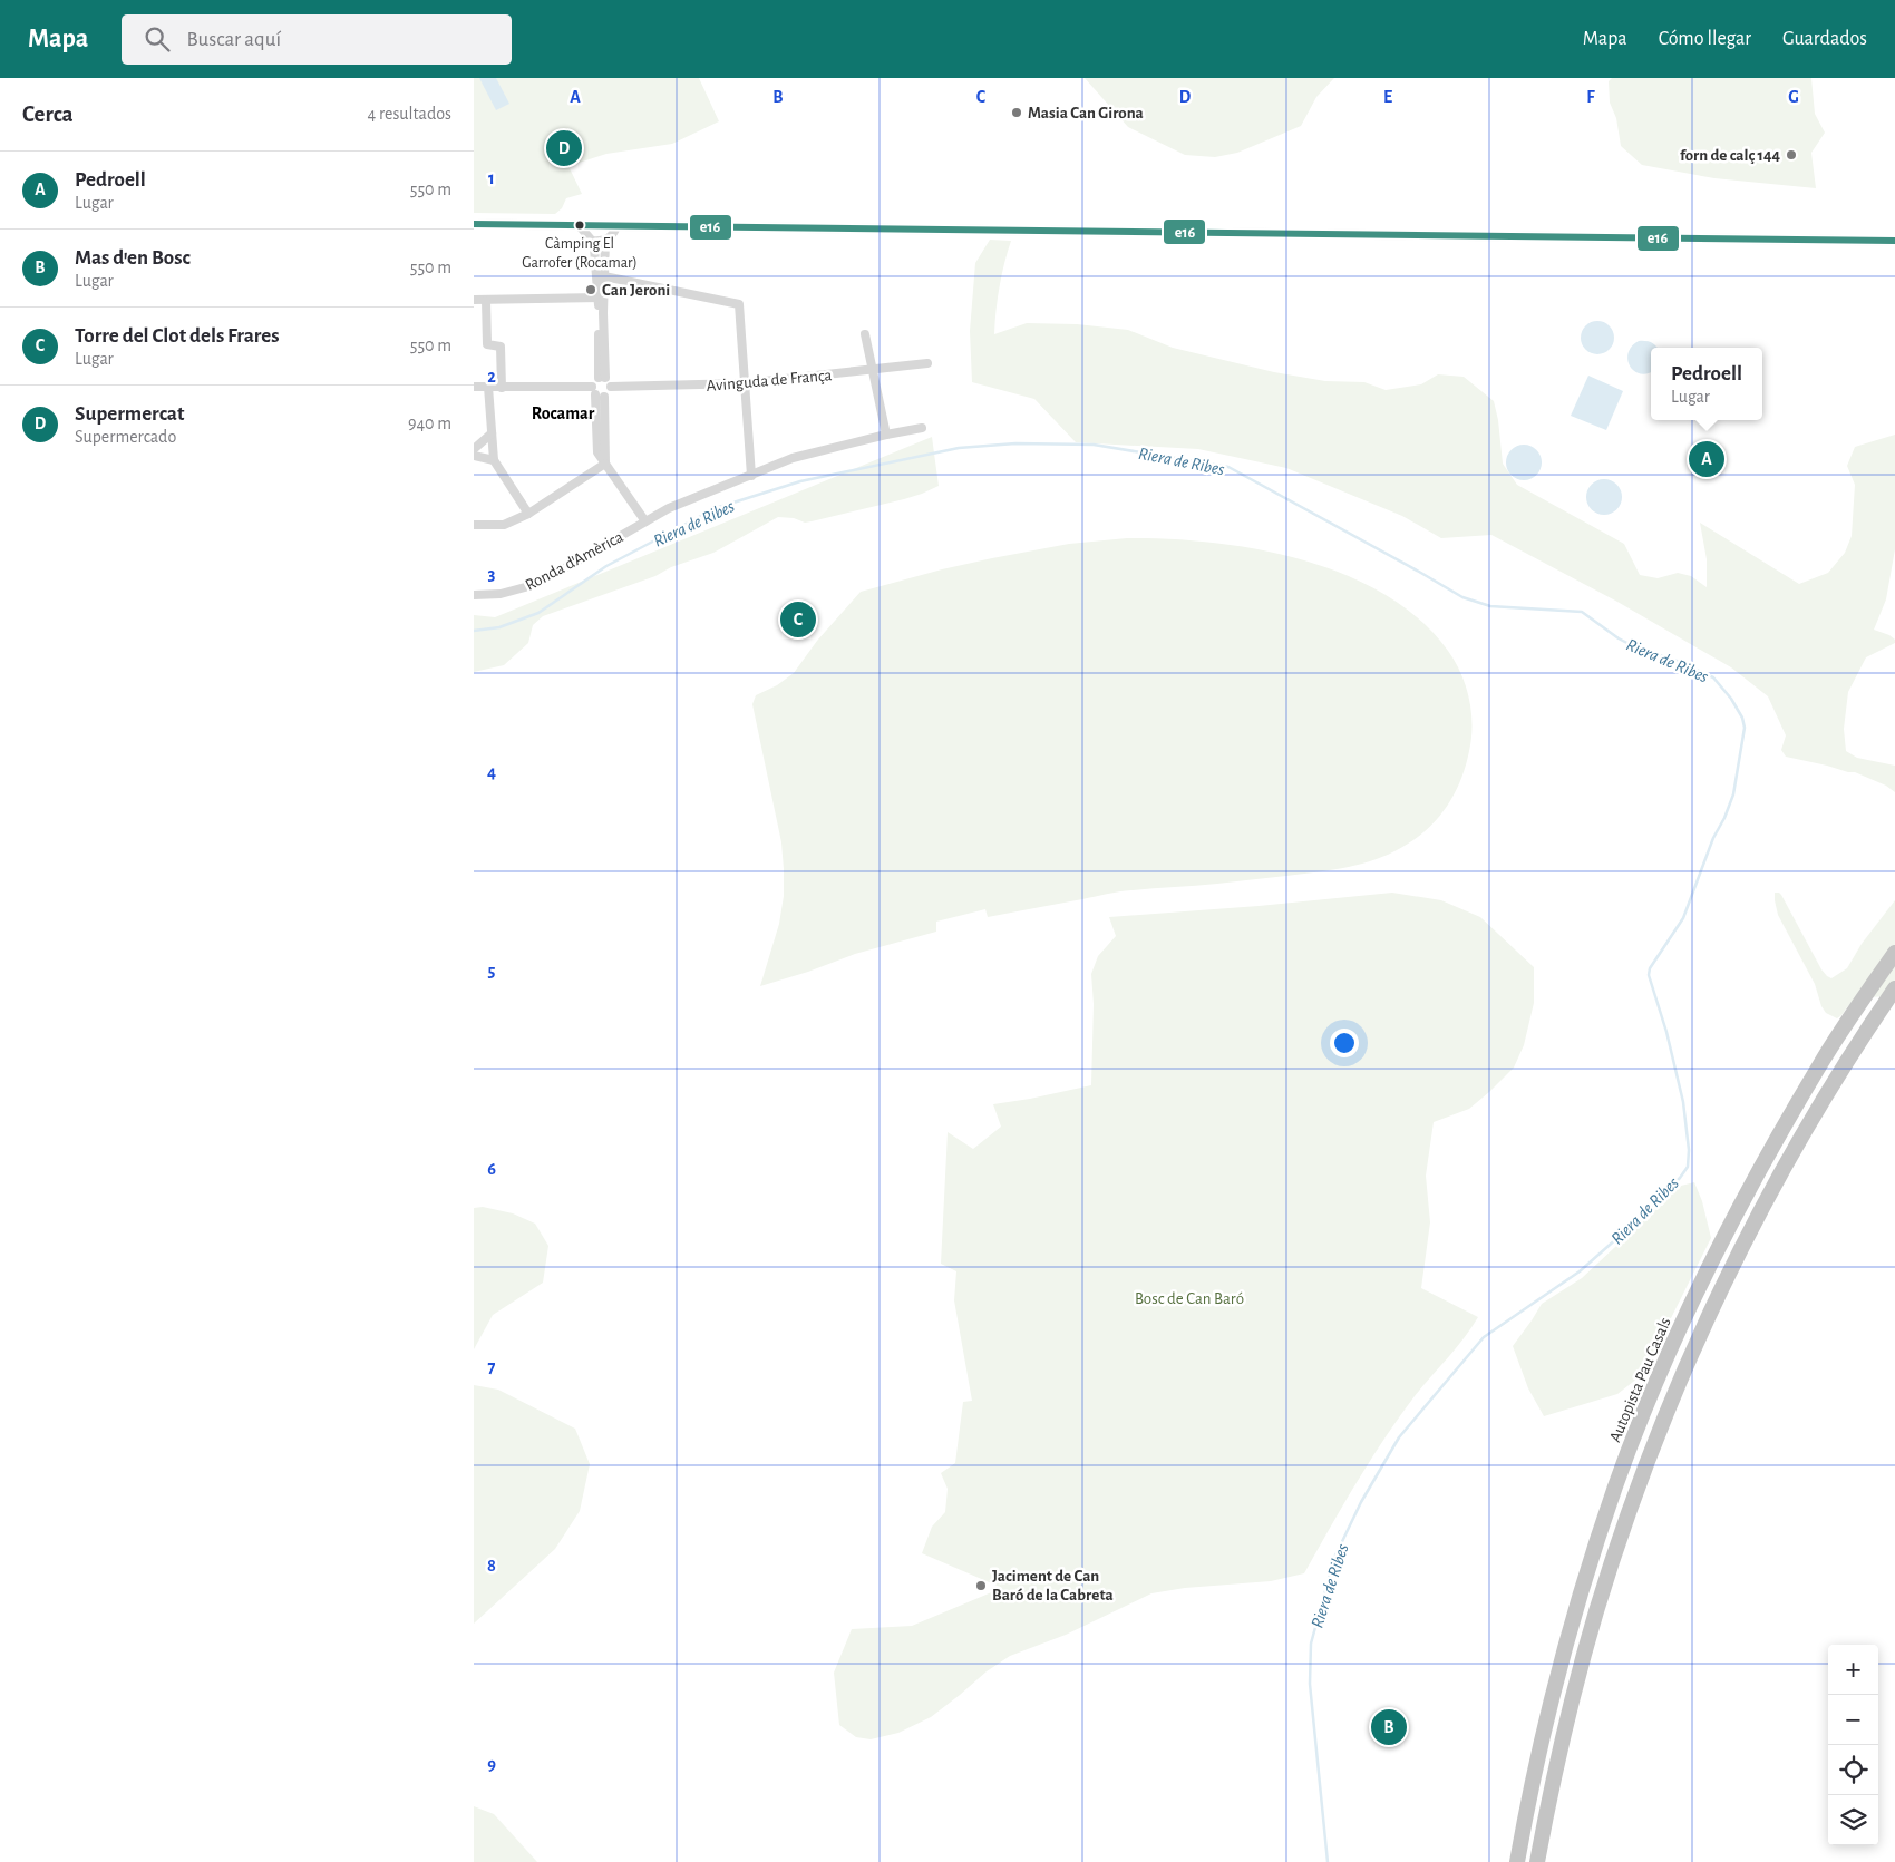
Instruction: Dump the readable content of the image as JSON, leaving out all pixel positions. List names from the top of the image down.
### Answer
{
  "streets": {
    "highway": ["Autopista Pau Casals"],
    "street": ["Avinguda de França", "Ronda d'Amèrica"]
  },
  "districts": ["Rocamar"],
  "water": ["Riera de Ribes"],
  "parks": ["Bosc de Can Baró"],
  "places": [
    "Masia Can Girona",
    "forn de calç 144",
    "Càmping El Garrofer (Rocamar)",
    "Can Jeroni",
    "Jaciment de Can Baró de la Cabreta"
  ],
  "lines": ["transit line e16"],
  "page": {
    "header": "Mapa",
    "search": "Buscar aquí",
    "nav": ["Mapa", "Cómo llegar", "Guardados"],
    "heading": ["Cerca", "4 resultados"],
    "pins": [
      "D",
      "A",
      "C",
      "B"
    ],
    "list": [
      {
        "mark": "A",
        "name": "Pedroell",
        "note": "Lugar",
        "value": "550 m"
      },
      {
        "mark": "B",
        "name": "Mas d'en Bosc",
        "note": "Lugar",
        "value": "550 m"
      },
      {
        "mark": "C",
        "name": "Torre del Clot dels Frares",
        "note": "Lugar",
        "value": "550 m"
      },
      {
        "mark": "D",
        "name": "Supermercat",
        "note": "Supermercado",
        "value": "940 m"
      }
    ],
    "popup": ["Pedroell", "Lugar"],
    "map_buttons": ["+", "−"]
  },
  "grid": {
    "columns": [
      "A",
      "B",
      "C",
      "D",
      "E",
      "F",
      "G"
    ],
    "rows": [
      "1",
      "2",
      "3",
      "4",
      "5",
      "6",
      "7",
      "8",
      "9"
    ]
  }
}
